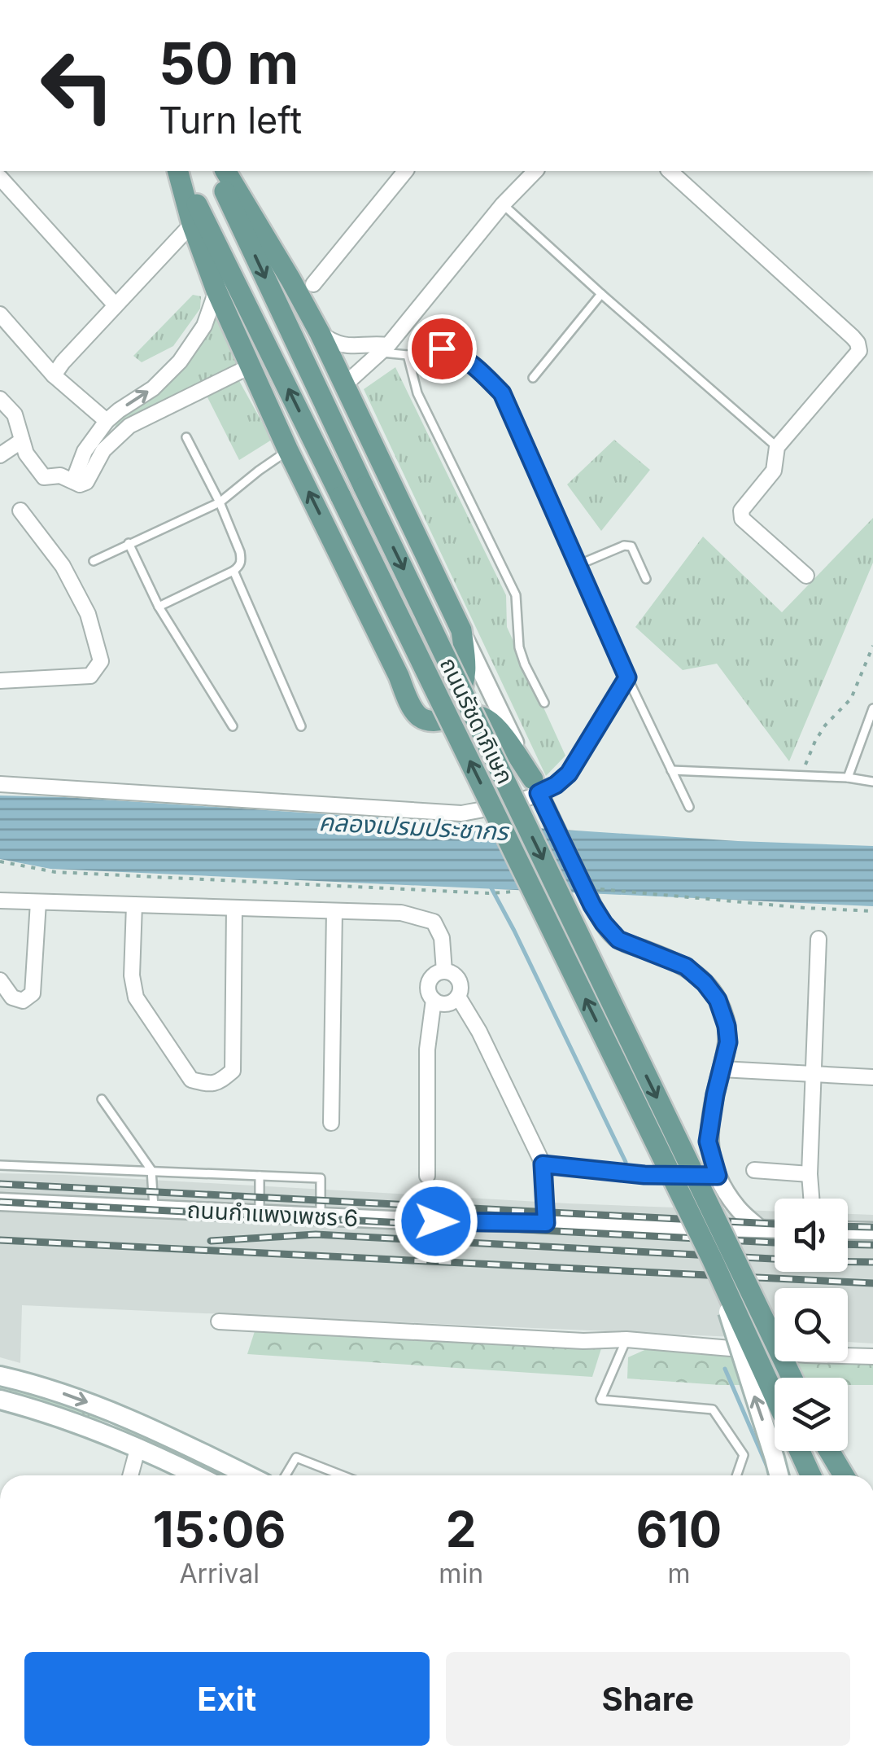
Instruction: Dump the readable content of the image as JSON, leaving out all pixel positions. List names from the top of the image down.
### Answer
{
  "streets": {
    "main road": ["ถนนรัชดาภิเษก"],
    "street": ["ถนนกำแพงเพชร 6"]
  },
  "water": ["คลองเปรมประชากร"],
  "page": {
    "turn": ["50 m", "Turn left"],
    "eta": [
      "15:06",
      "Arrival",
      "2",
      "min",
      "610",
      "m"
    ],
    "buttons": ["Exit", "Share"]
  }
}
